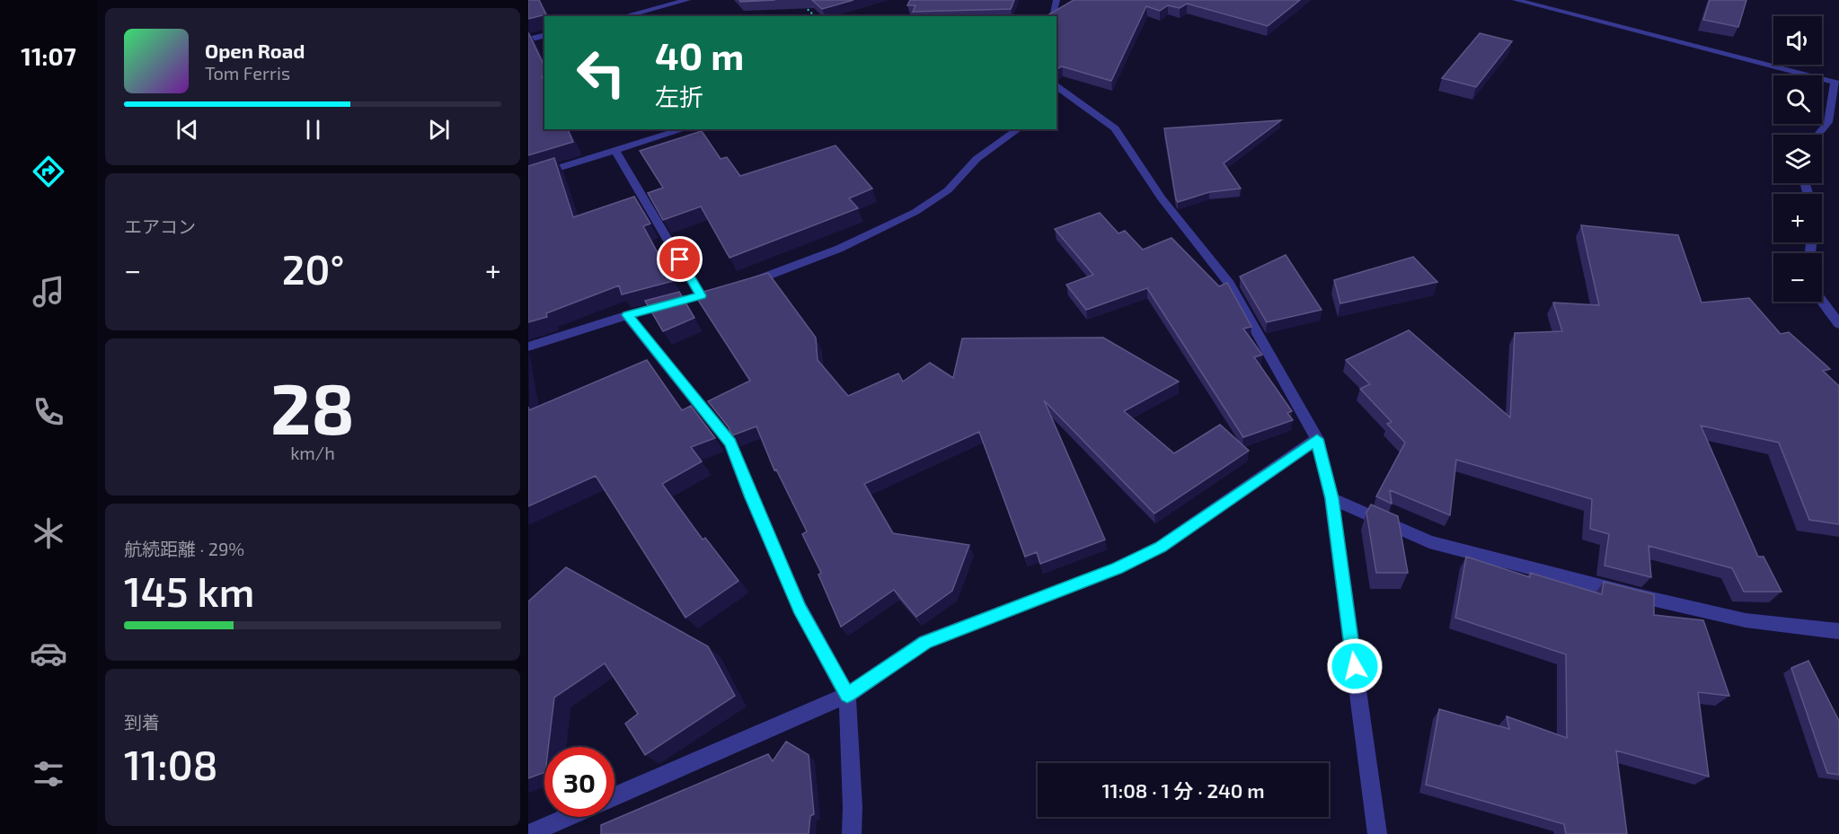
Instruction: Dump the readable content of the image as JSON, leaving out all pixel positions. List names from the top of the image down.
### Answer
{
  "page": {
    "tabs": "11:07",
    "map_buttons": ["+", "−"],
    "turn": ["40 m", "左折"],
    "song": ["Open Road", "Tom Ferris"],
    "tile": [
      "エアコン",
      ["28", "km/h"],
      ["航続距離 · 29%", "145 km"],
      ["到着", "11:08"]
    ],
    "heat": ["−", "20°", "+"],
    "limit": "30",
    "trip": "11:08 · 1 分 · 240 m"
  }
}
